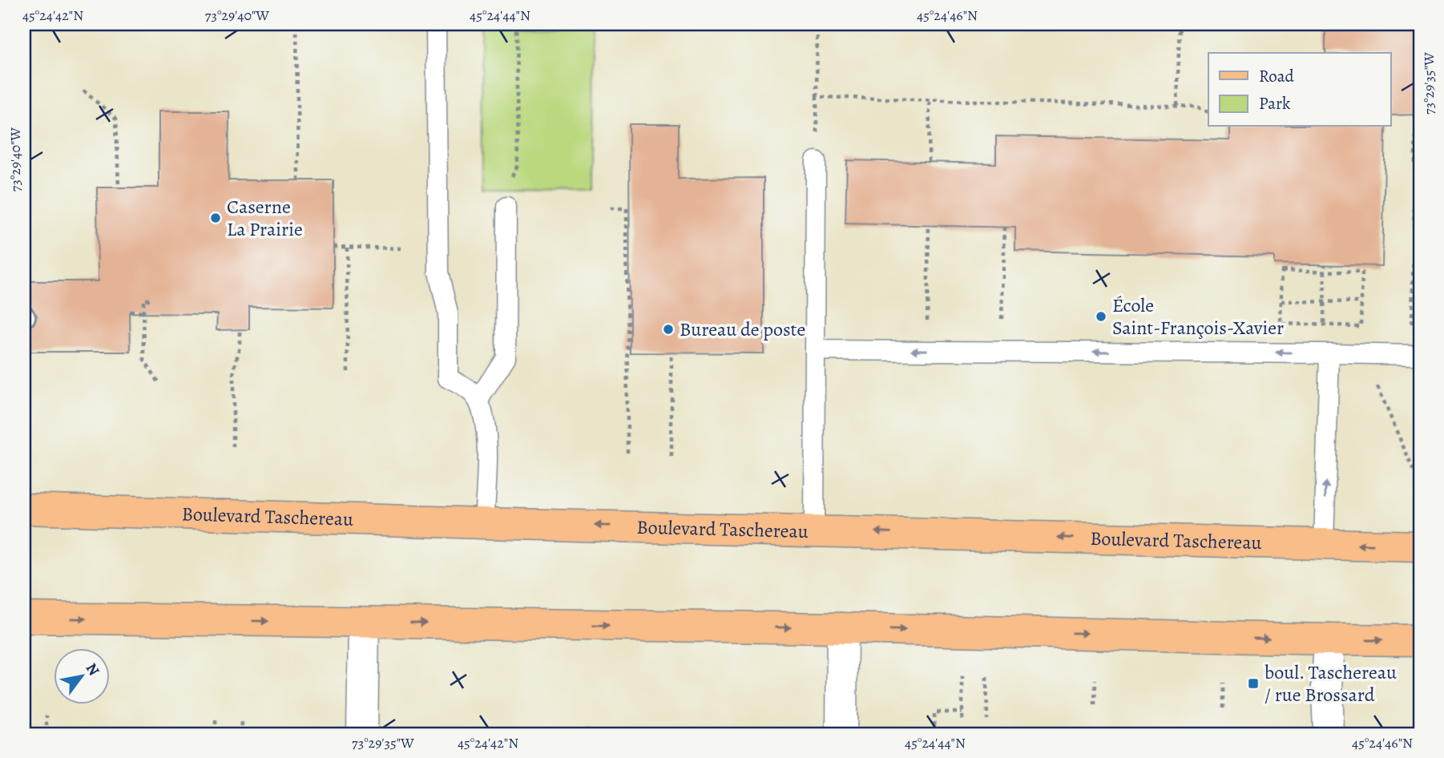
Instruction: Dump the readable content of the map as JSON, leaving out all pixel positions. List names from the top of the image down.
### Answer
{
  "streets": {
    "main road": ["Boulevard Taschereau"]
  },
  "places": {
    "other": ["Caserne La Prairie", "École Saint-François-Xavier", "Bureau de poste"],
    "transit": ["boul. Taschereau / rue Brossard"]
  },
  "legend": ["Road", "Park"],
  "north": "top right",
  "coordinates": [
    "45°24'42\"N",
    "73°29'40\"W",
    "45°24'44\"N",
    "45°24'46\"N",
    "73°29'35\"W"
  ]
}
